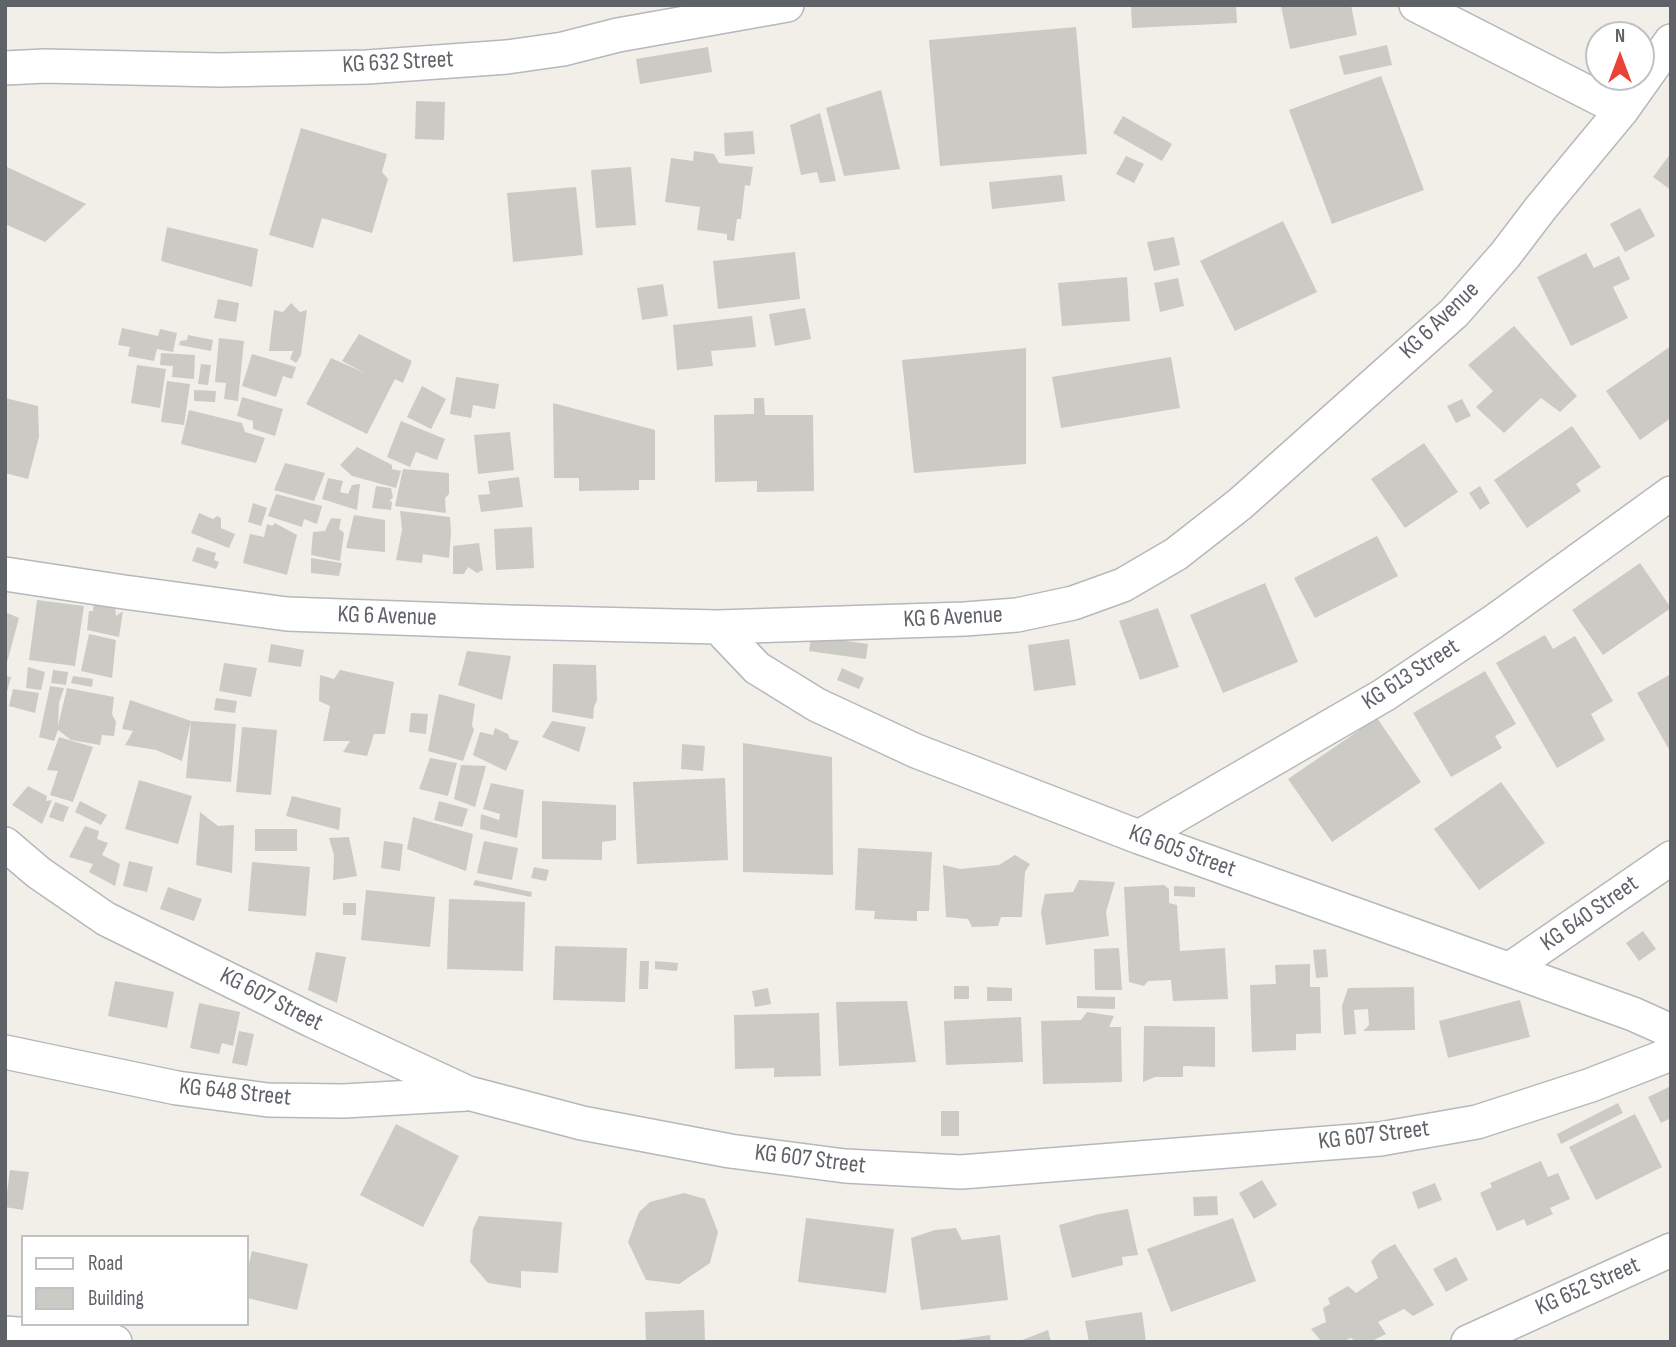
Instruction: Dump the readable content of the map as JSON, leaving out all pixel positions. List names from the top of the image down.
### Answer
{
  "streets": {
    "street": [
      "KG 632 Street",
      "KG 6 Avenue",
      "KG 613 Street",
      "KG 605 Street",
      "KG 640 Street",
      "KG 607 Street",
      "KG 648 Street",
      "KG 652 Street"
    ]
  },
  "crossings": [
    ["KG 6 Avenue", "KG 605 Street"],
    ["KG 613 Street", "KG 605 Street"],
    ["KG 605 Street", "KG 640 Street"],
    ["KG 607 Street", "KG 648 Street"]
  ],
  "legend": ["Road", "Building"],
  "north": "top"
}
